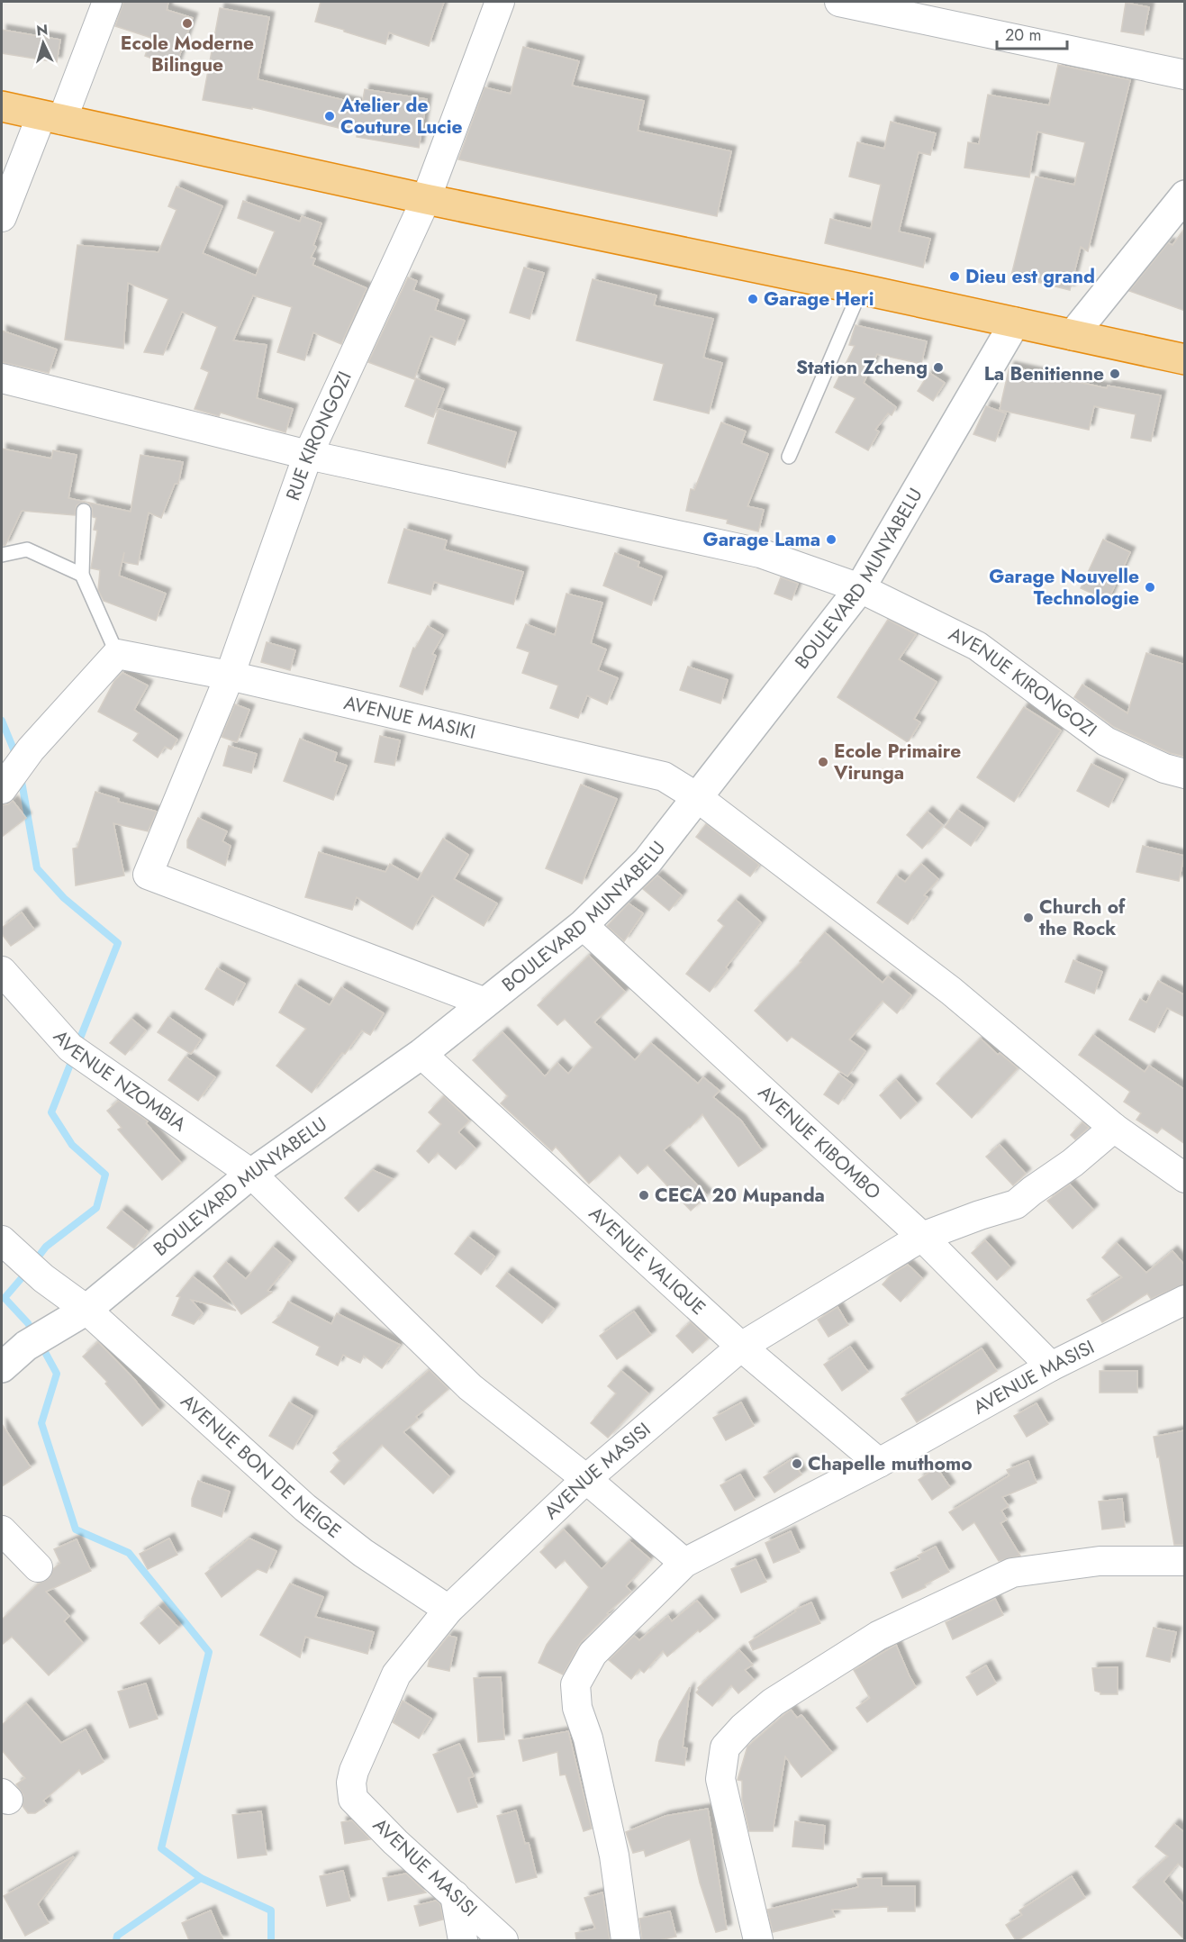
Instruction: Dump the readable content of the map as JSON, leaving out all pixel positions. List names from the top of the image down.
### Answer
{
  "streets": {
    "street": [
      "RUE KIRONGOZI",
      "BOULEVARD MUNYABELU",
      "AVENUE KIRONGOZI",
      "AVENUE MASIKI",
      "AVENUE NZOMBIA",
      "AVENUE KIBOMBO",
      "AVENUE VALIQUE",
      "AVENUE MASISI",
      "AVENUE BON DE NEIGE"
    ]
  },
  "crossings": [
    ["RUE KIRONGOZI", "BOULEVARD MUNYABELU"],
    ["RUE KIRONGOZI", "AVENUE KIRONGOZI"],
    ["RUE KIRONGOZI", "AVENUE MASIKI"],
    ["BOULEVARD MUNYABELU", "AVENUE KIRONGOZI"],
    ["BOULEVARD MUNYABELU", "AVENUE MASIKI"],
    ["BOULEVARD MUNYABELU", "AVENUE NZOMBIA"],
    ["BOULEVARD MUNYABELU", "AVENUE KIBOMBO"],
    ["BOULEVARD MUNYABELU", "AVENUE VALIQUE"],
    ["BOULEVARD MUNYABELU", "AVENUE BON DE NEIGE"],
    ["AVENUE MASIKI", "AVENUE MASISI"],
    ["AVENUE NZOMBIA", "AVENUE MASISI"],
    ["AVENUE KIBOMBO", "AVENUE MASISI"],
    ["AVENUE VALIQUE", "AVENUE MASISI"],
    ["AVENUE MASISI", "AVENUE BON DE NEIGE"]
  ],
  "places": [
    "Ecole Moderne Bilingue",
    "Atelier de Couture Lucie",
    "Dieu est grand",
    "Garage Heri",
    "Station Zcheng",
    "La Benitienne",
    "Garage Lama",
    "Garage Nouvelle Technologie",
    "Ecole Primaire Virunga",
    "Church of the Rock",
    "CECA 20 Mupanda",
    "Chapelle muthomo"
  ],
  "scale_bar": "20 m",
  "north": "top"
}
